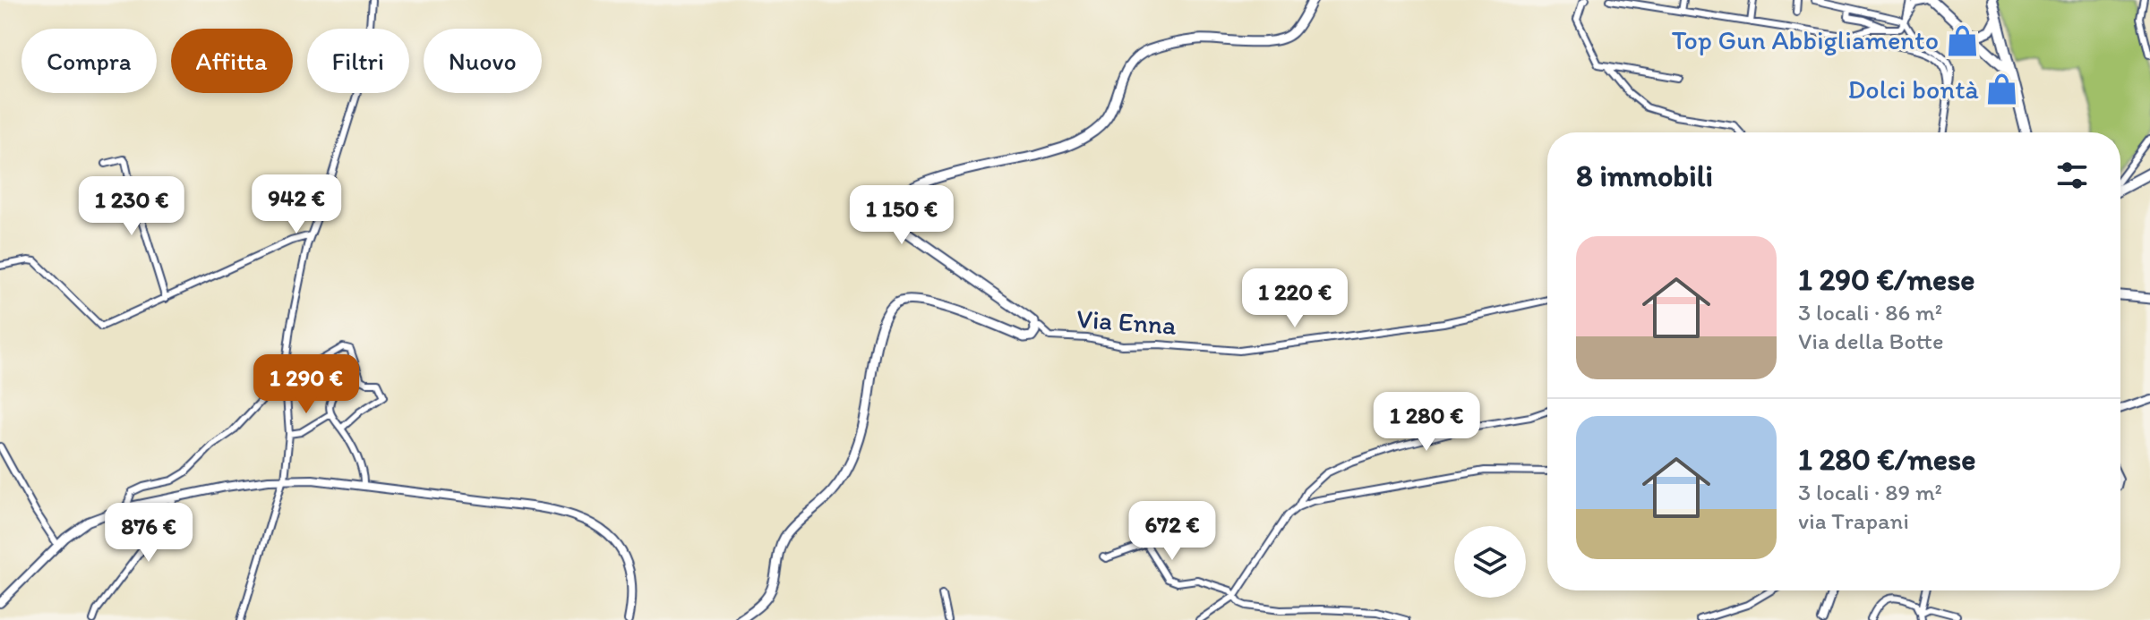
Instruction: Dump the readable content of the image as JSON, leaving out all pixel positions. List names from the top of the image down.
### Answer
{
  "streets": {
    "street": ["Via Enna"]
  },
  "places": {
    "shop": ["Top Gun Abbigliamento", "Dolci bontà"]
  },
  "page": {
    "chip": [
      "Compra",
      "Affitta",
      "Filtri",
      "Nuovo"
    ],
    "heading": "8 immobili",
    "price": [
      "942 €",
      "1 230 €",
      "1 150 €",
      "1 220 €",
      "1 290 €",
      "1 280 €",
      "672 €",
      "876 €"
    ],
    "list": [
      {
        "name": "1 290 €/mese",
        "note": "3 locali · 86 m² · Via della Botte"
      },
      {
        "name": "1 280 €/mese",
        "note": "3 locali · 89 m² · via Trapani"
      }
    ]
  }
}
